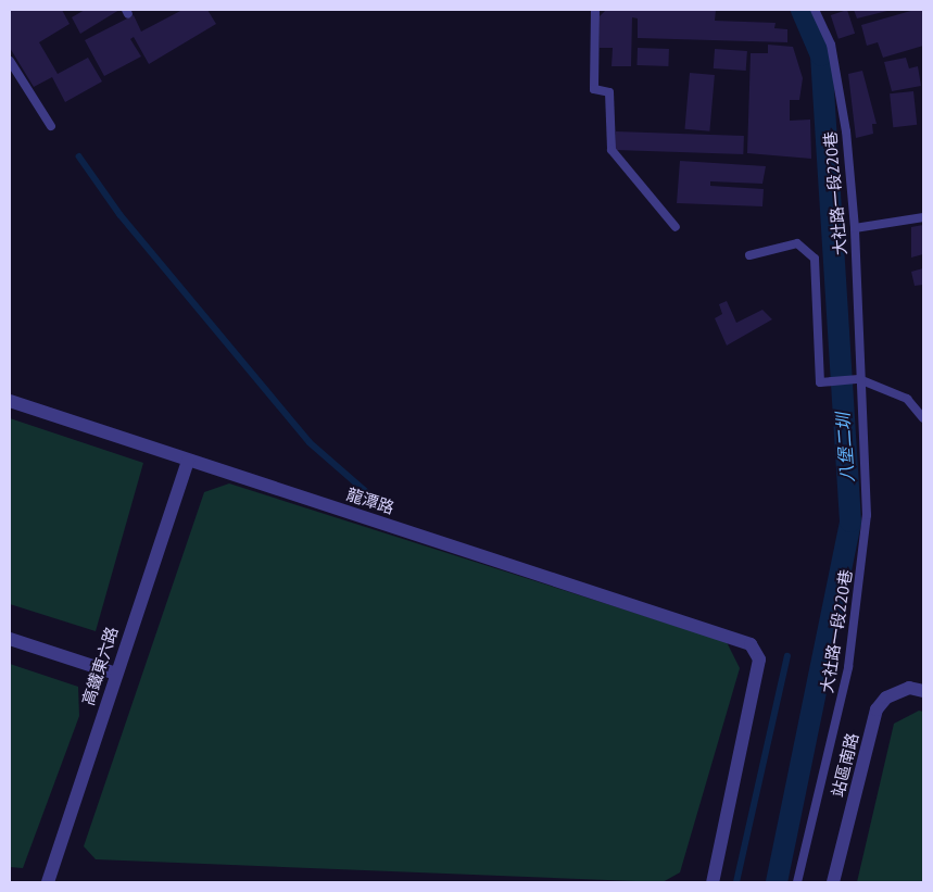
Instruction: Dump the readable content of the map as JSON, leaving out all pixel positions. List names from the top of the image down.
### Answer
{
  "streets": {
    "street": ["龍潭路", "高鐵東六路", "站區南路"],
    "lane": ["大社路一段220巷"]
  },
  "crossings": [
    ["龍潭路", "高鐵東六路"]
  ],
  "water": ["八堡二圳"]
}
